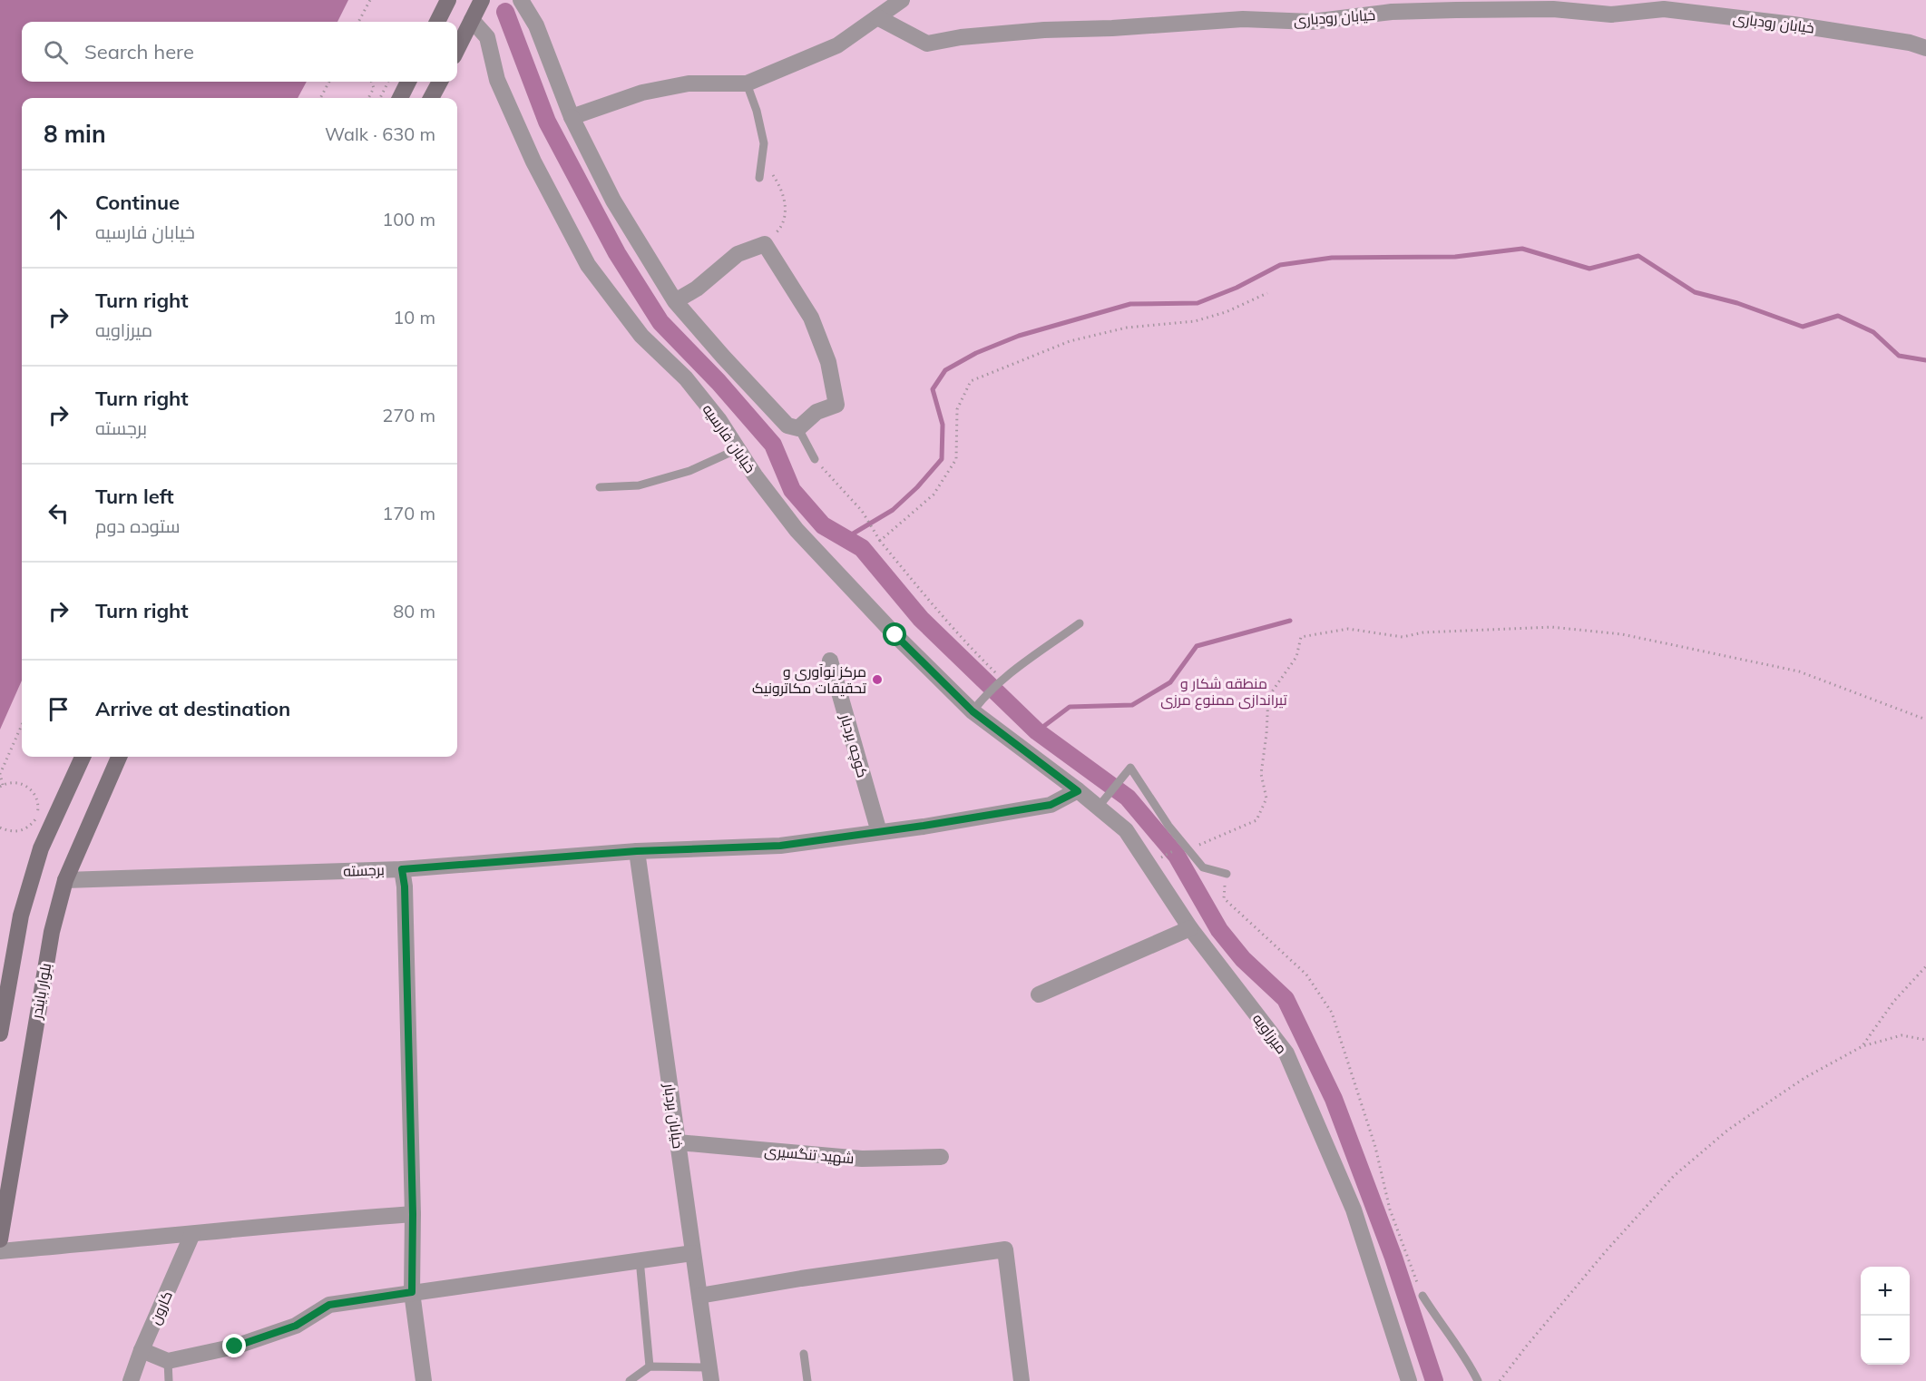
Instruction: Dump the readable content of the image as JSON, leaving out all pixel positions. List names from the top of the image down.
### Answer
{
  "streets": {
    "street": [
      "خیابان رودباری",
      "خیابان فارسیه",
      "کوچه بردبار",
      "برجسته",
      "بلوار بایندر",
      "میرزاویه",
      "خیابان بردبار",
      "شهید تنگسیری",
      "کارون"
    ]
  },
  "crossings": [
    ["خیابان فارسیه", "برجسته"],
    ["خیابان فارسیه", "میرزاویه"],
    ["کوچه بردبار", "برجسته"],
    ["برجسته", "بلوار بایندر"],
    ["برجسته", "میرزاویه"],
    ["برجسته", "خیابان بردبار"],
    ["خیابان بردبار", "شهید تنگسیری"]
  ],
  "parks": ["منطقه شکار و تیراندازی ممنوع مرزی"],
  "places": ["مرکز نوآوری و تحقیقات مکاترونیک"],
  "page": {
    "search": "Search here",
    "heading": ["8 min", "Walk · 630 m"],
    "list": [
      ["Continue", "خیابان فارسیه", "100 m"],
      ["Turn right", "میرزاویه", "10 m"],
      ["Turn right", "برجسته", "270 m"],
      ["Turn left", "ستوده دوم", "170 m"],
      ["Turn right", "80 m"],
      "Arrive at destination"
    ],
    "map_buttons": ["+", "−"]
  }
}
